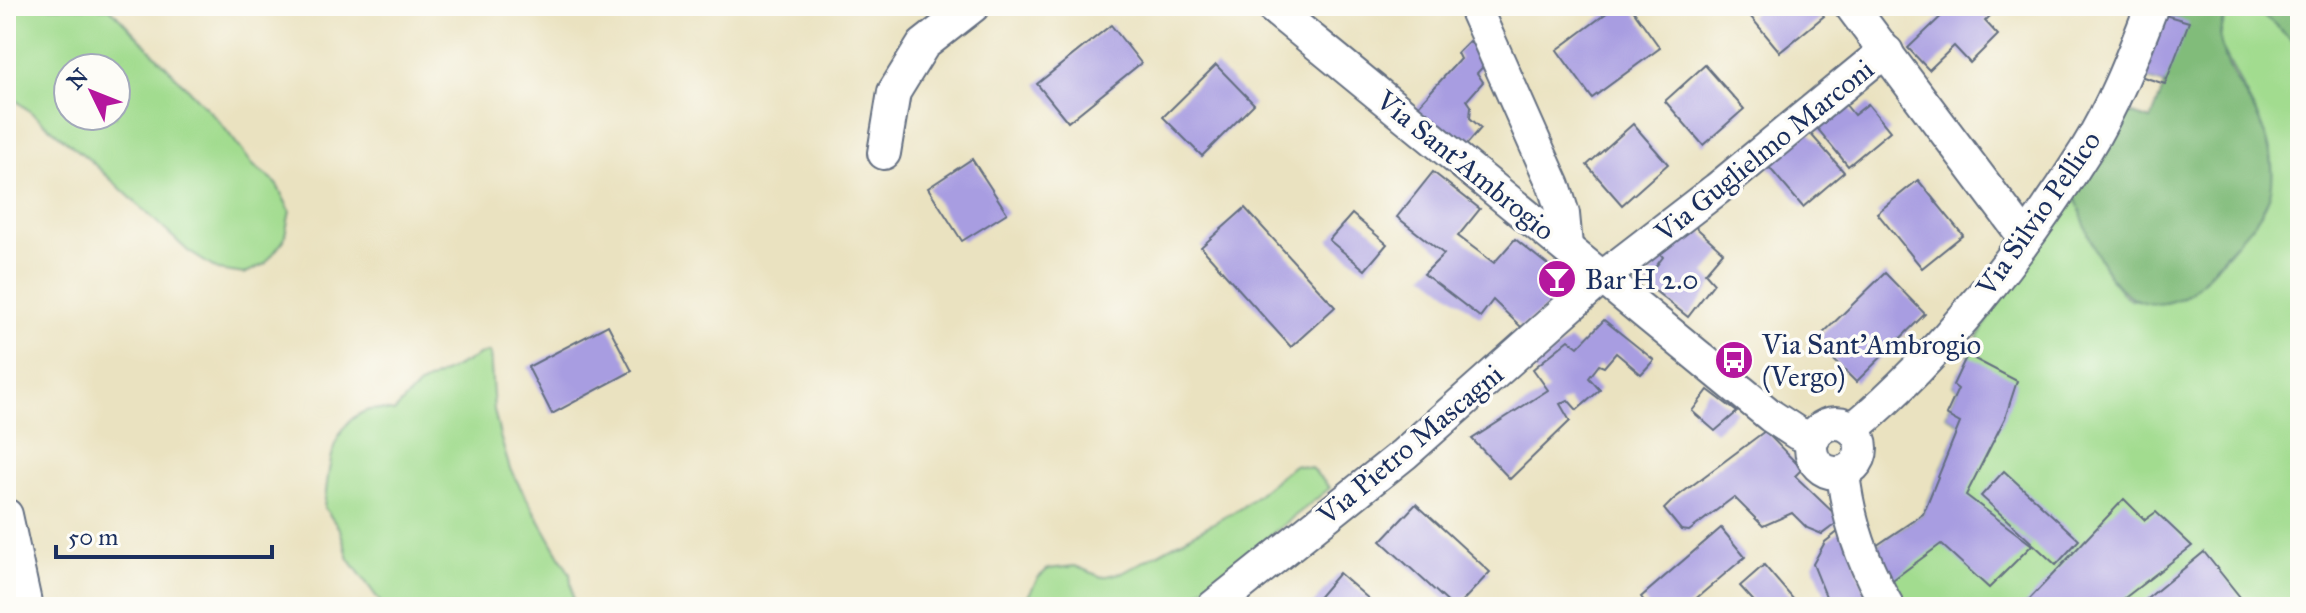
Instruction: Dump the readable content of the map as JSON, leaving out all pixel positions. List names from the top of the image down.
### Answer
{
  "streets": {
    "street": [
      "Via Guglielmo Marconi",
      "Via Sant'Ambrogio",
      "Via Silvio Pellico",
      "Via Pietro Mascagni"
    ]
  },
  "crossings": [
    ["Via Guglielmo Marconi", "Via Sant'Ambrogio"],
    ["Via Guglielmo Marconi", "Via Pietro Mascagni"],
    ["Via Sant'Ambrogio", "Via Silvio Pellico"],
    ["Via Sant'Ambrogio", "Via Pietro Mascagni"]
  ],
  "places": {
    "bar": ["Bar H 2.0"],
    "bus stop": ["Via Sant'Ambrogio (Vergo)"]
  },
  "scale_bar": "50 m",
  "north": "top left"
}
